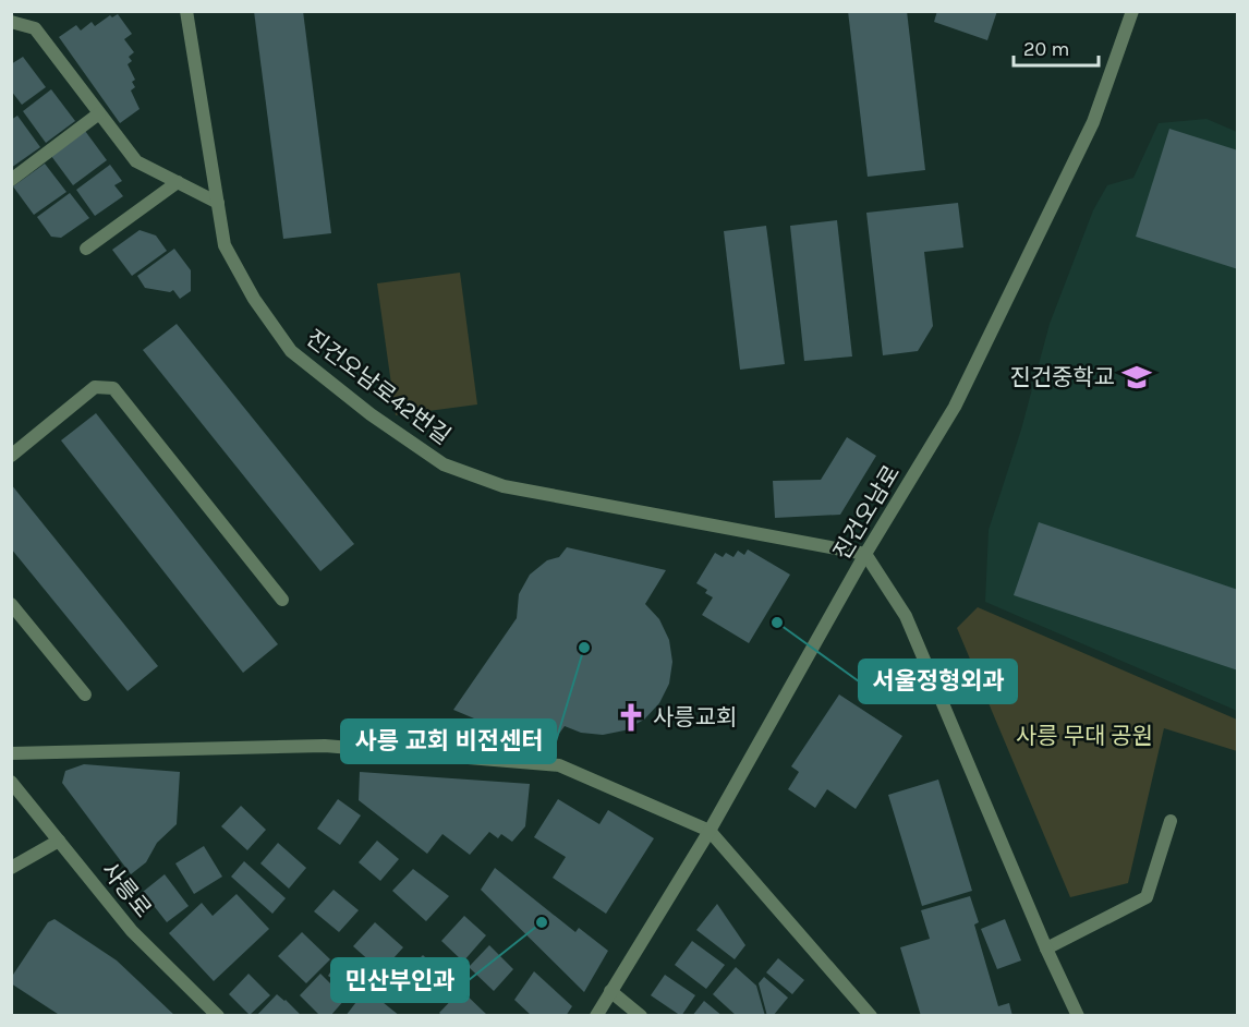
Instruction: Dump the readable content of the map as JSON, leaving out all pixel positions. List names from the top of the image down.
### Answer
{
  "streets": {
    "street": ["진건오남로42번길", "진건오남로", "사릉로"]
  },
  "crossings": [
    ["진건오남로42번길", "진건오남로"]
  ],
  "parks": ["사릉 무대 공원"],
  "places": {
    "school or university": ["진건중학교"],
    "other": ["서울정형외과", "사릉 교회 비전센터", "민산부인과"],
    "church": ["사릉교회"]
  },
  "scale_bar": "20 m"
}
